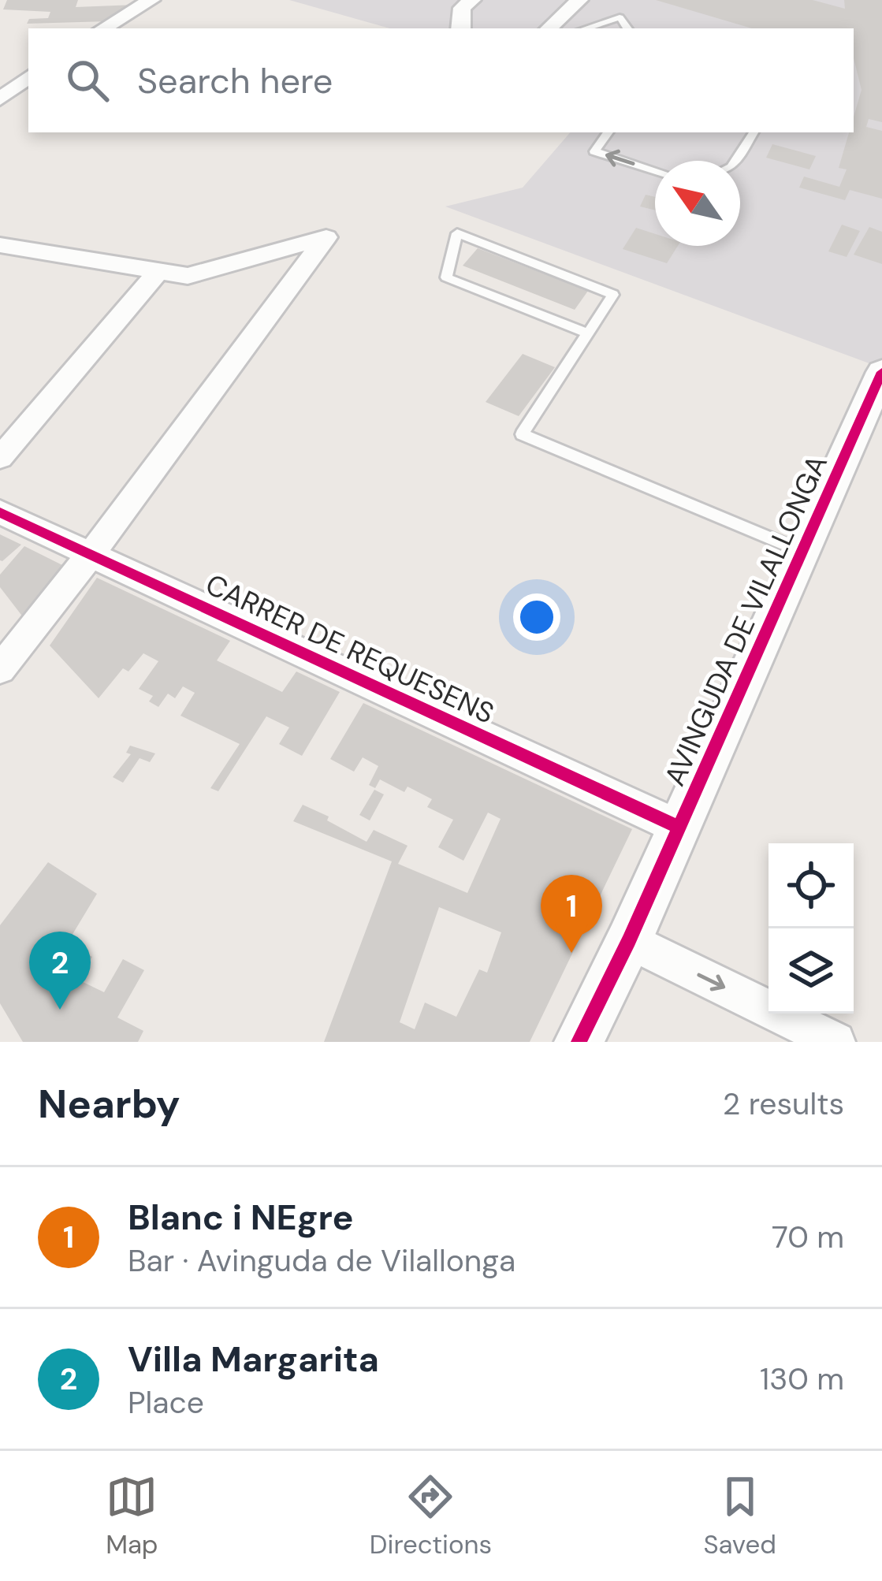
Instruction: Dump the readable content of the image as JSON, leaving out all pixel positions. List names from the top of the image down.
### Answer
{
  "streets": {
    "street": ["AVINGUDA DE VILALLONGA", "CARRER DE REQUESENS"]
  },
  "crossings": [
    ["AVINGUDA DE VILALLONGA", "CARRER DE REQUESENS"]
  ],
  "north": "top left",
  "page": {
    "search": "Search here",
    "pins": ["1", "2"],
    "heading": ["Nearby", "2 results"],
    "list": [
      {
        "mark": "1",
        "name": "Blanc i NEgre",
        "note": "Bar · Avinguda de Vilallonga",
        "value": "70 m"
      },
      {
        "mark": "2",
        "name": "Villa Margarita",
        "note": "Place",
        "value": "130 m"
      }
    ],
    "nav": ["Map", "Directions", "Saved"]
  }
}
